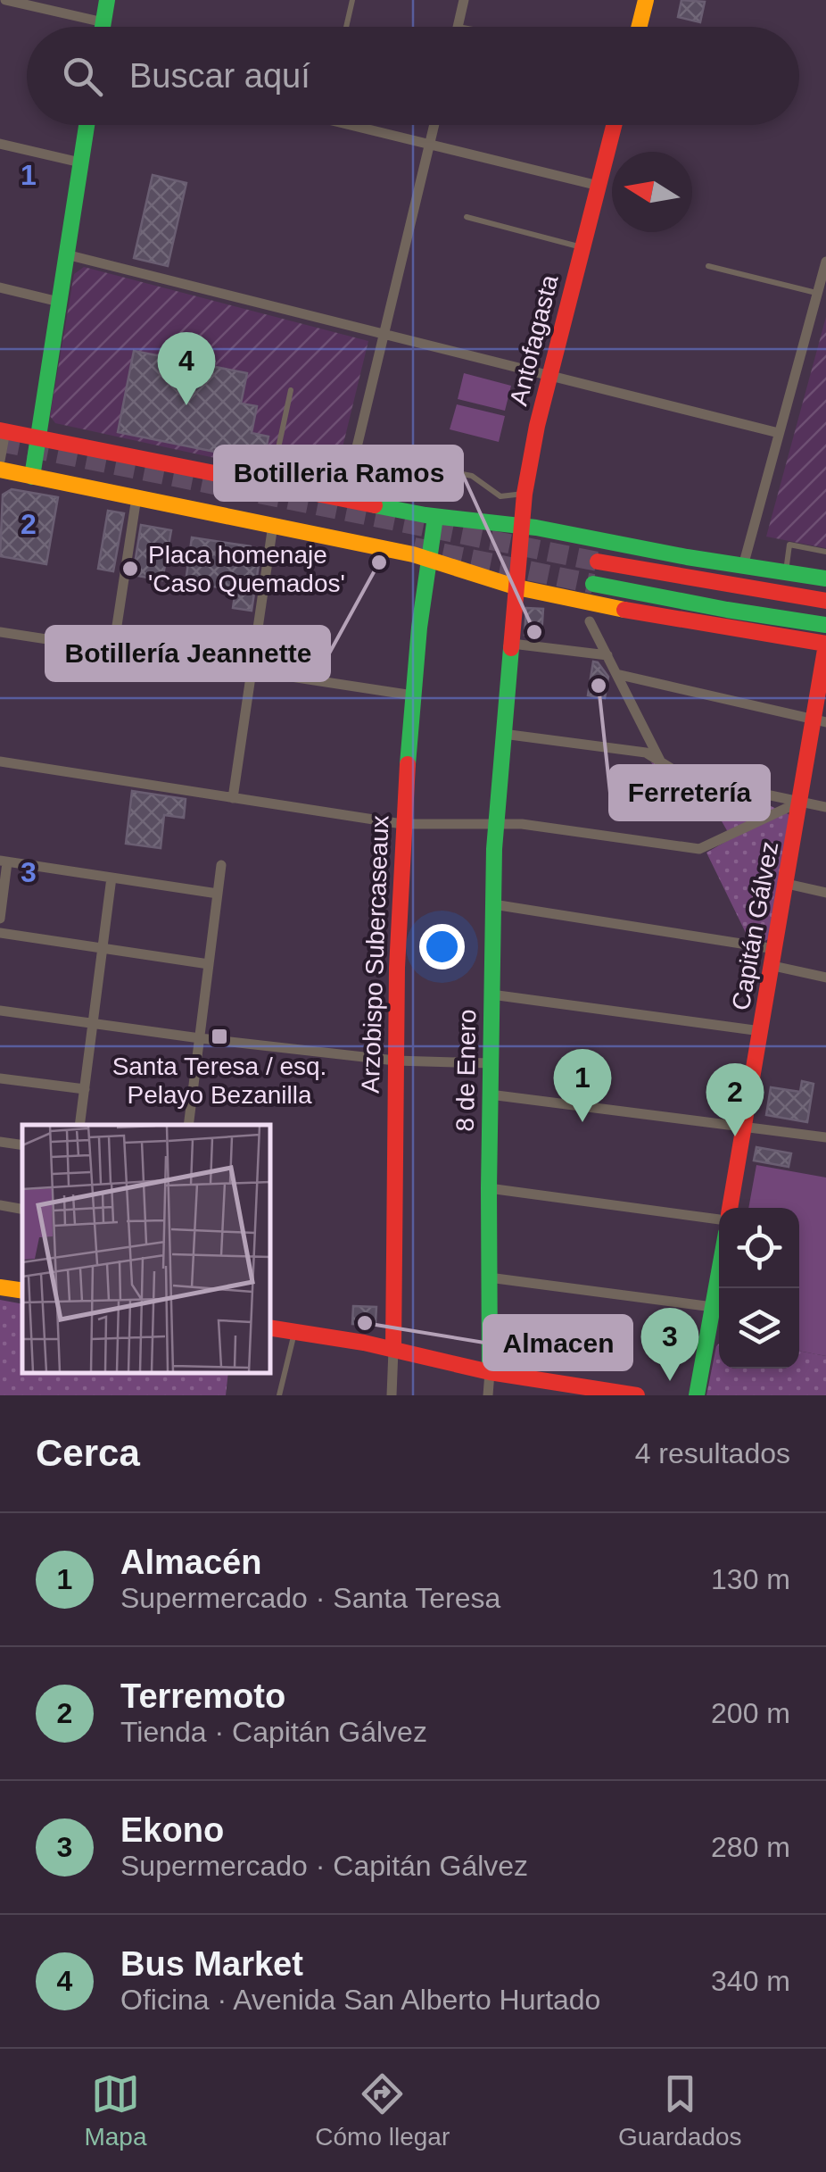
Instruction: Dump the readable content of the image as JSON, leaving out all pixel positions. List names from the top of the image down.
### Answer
{
  "streets": {
    "main road": [
      "Antofagasta",
      "Capitán Gálvez",
      "Arzobispo Subercaseaux",
      "8 de Enero"
    ]
  },
  "crossings": [
    ["Antofagasta", "8 de Enero"]
  ],
  "places": {
    "other": [
      "Botillería Jeannette",
      "Placa homenaje 'Caso Quemados'",
      "Botilleria Ramos",
      "Ferretería",
      "Almacen"
    ],
    "transit": ["Santa Teresa / esq. Pelayo Bezanilla"]
  },
  "north": "left",
  "page": {
    "search": "Buscar aquí",
    "pins": [
      "4",
      "1",
      "2",
      "3"
    ],
    "heading": ["Cerca", "4 resultados"],
    "list": [
      {
        "mark": "1",
        "name": "Almacén",
        "note": "Supermercado · Santa Teresa",
        "value": "130 m"
      },
      {
        "mark": "2",
        "name": "Terremoto",
        "note": "Tienda · Capitán Gálvez",
        "value": "200 m"
      },
      {
        "mark": "3",
        "name": "Ekono",
        "note": "Supermercado · Capitán Gálvez",
        "value": "280 m"
      },
      {
        "mark": "4",
        "name": "Bus Market",
        "note": "Oficina · Avenida San Alberto Hurtado",
        "value": "340 m"
      }
    ],
    "nav": ["Mapa", "Cómo llegar", "Guardados"]
  },
  "grid": {
    "rows": ["1", "2", "3"]
  }
}
